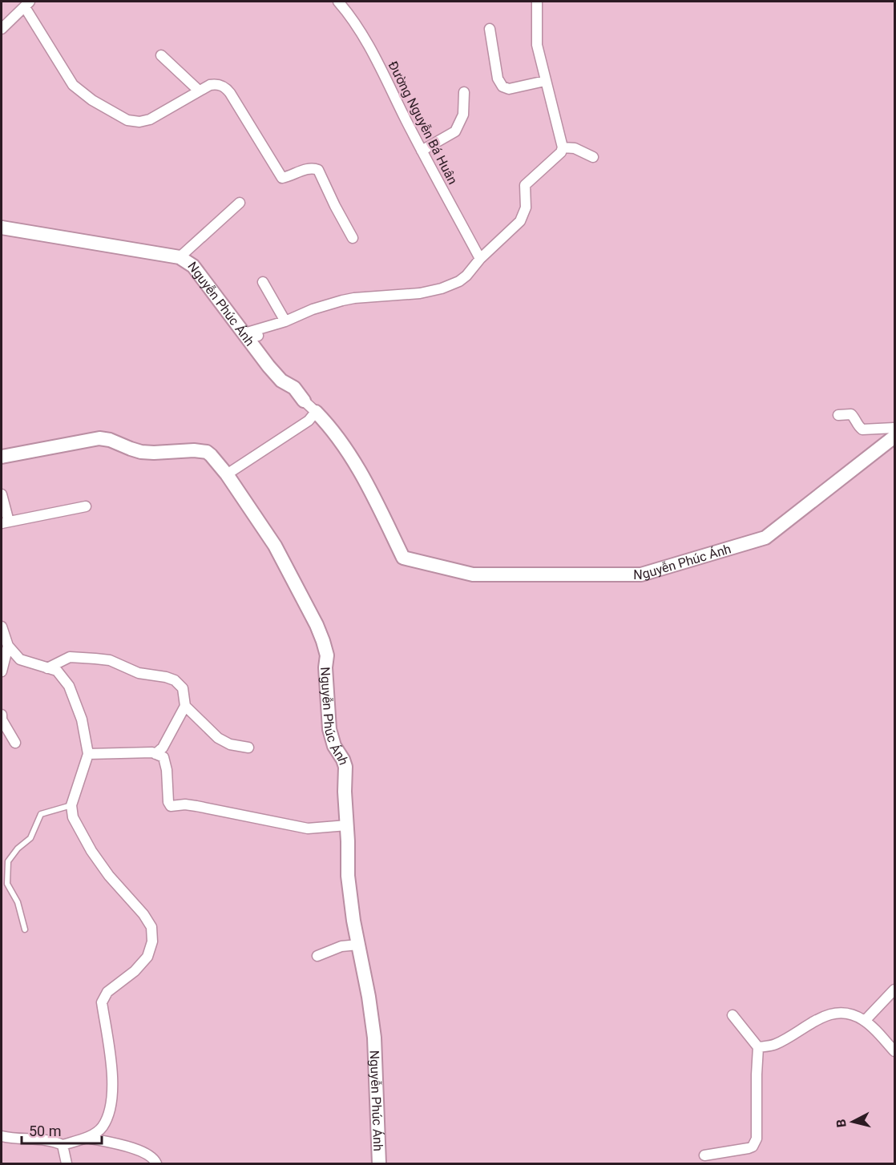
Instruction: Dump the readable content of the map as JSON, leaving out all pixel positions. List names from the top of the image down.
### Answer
{
  "streets": {
    "street": ["Đường Nguyễn Bá Huân", "Nguyễn Phúc Ánh"]
  },
  "scale_bar": "50 m",
  "north": "left"
}
